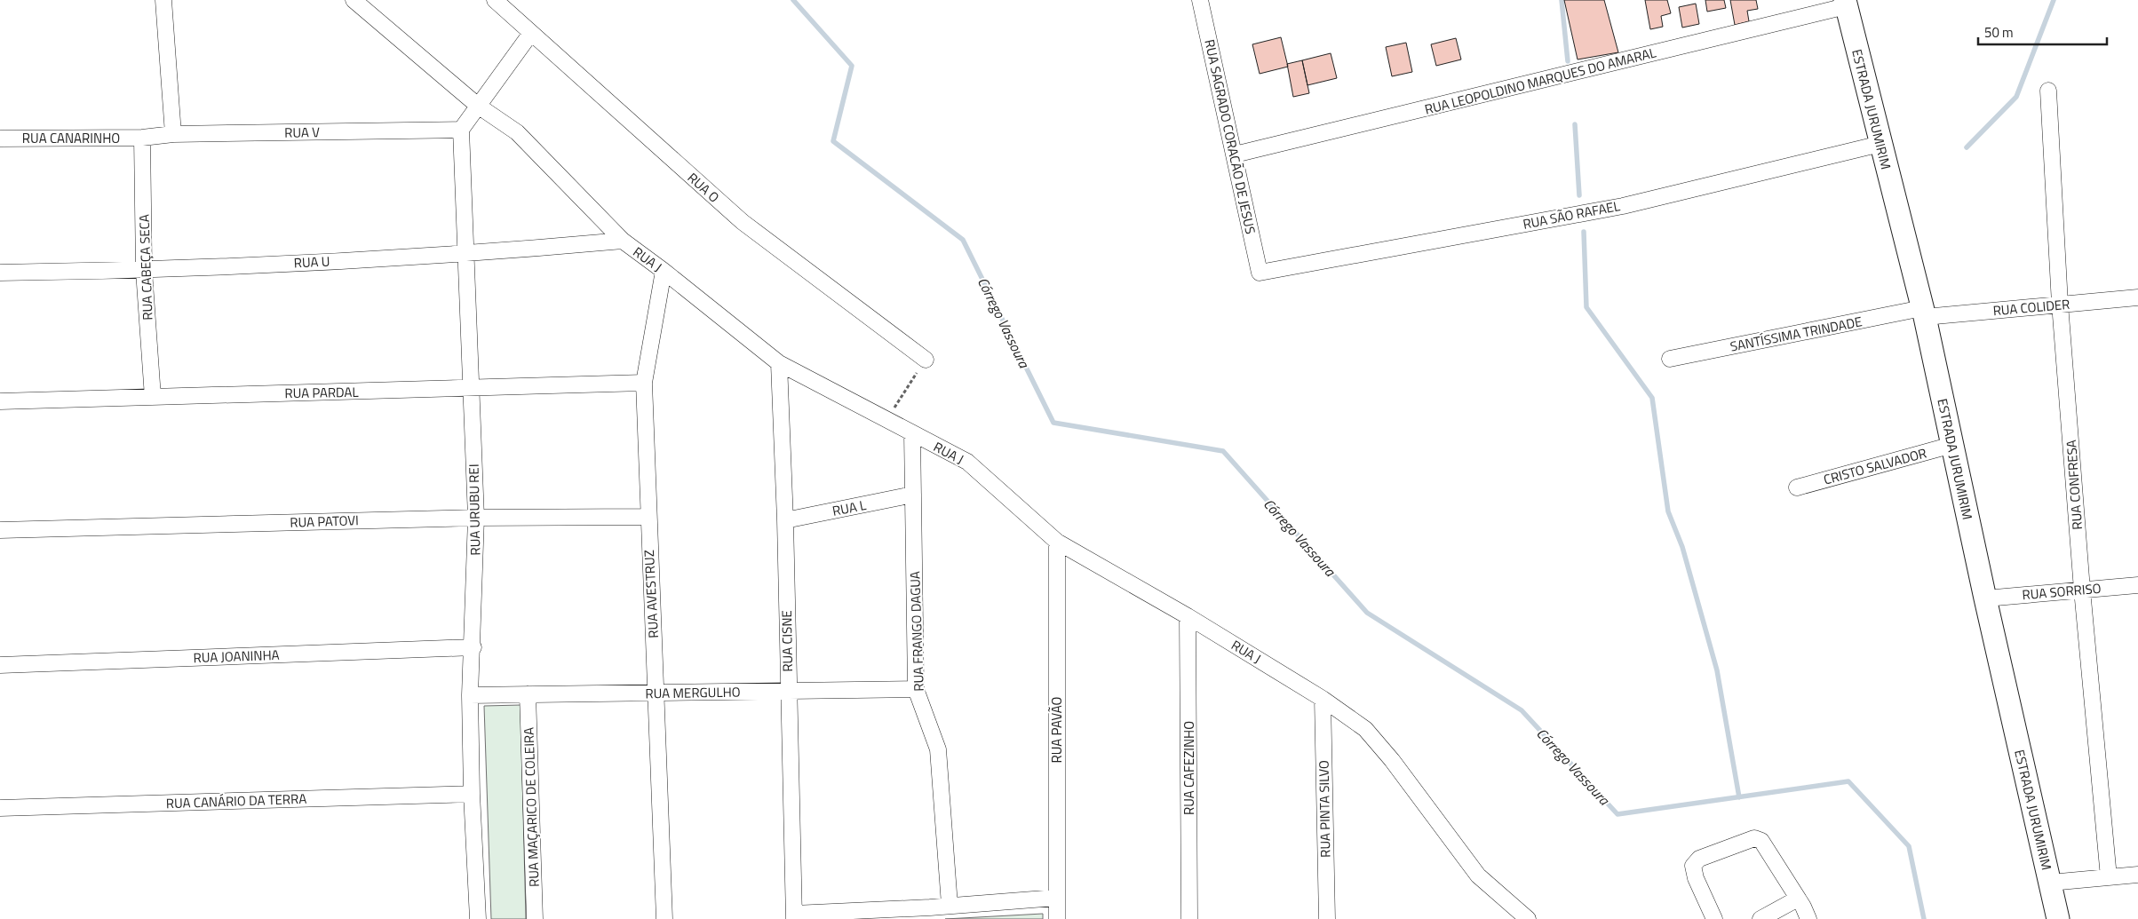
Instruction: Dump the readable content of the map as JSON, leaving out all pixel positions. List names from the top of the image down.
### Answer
{
  "streets": {
    "main road": ["ESTRADA JURUMIRIM"],
    "street": [
      "RUA LEOPOLDINO MARQUES DO AMARAL",
      "RUA V",
      "RUA SAGRADO CORACÃO DE JESUS",
      "RUA CANARINHO",
      "RUA O",
      "RUA SÃO RAFAEL",
      "RUA J",
      "RUA U",
      "RUA CABEÇA SECA",
      "RUA COLIDER",
      "SANTÍSSIMA TRINDADE",
      "RUA PARDAL",
      "CRISTO SALVADOR",
      "RUA CONFRESA",
      "RUA L",
      "RUA URUBU REI",
      "RUA PATOVI",
      "RUA SORRISO",
      "RUA AVESTRUZ",
      "RUA FRANGO DAGUA",
      "RUA CISNE",
      "RUA JOANINHA",
      "RUA MERGULHO",
      "RUA PAVÃO",
      "RUA CAFEZINHO",
      "RUA CANÁRIO DA TERRA",
      "RUA MAÇARICO DE COLEIRA",
      "RUA PINTA SILVO"
    ]
  },
  "crossings": [
    ["RUA LEOPOLDINO MARQUES DO AMARAL", "ESTRADA JURUMIRIM"],
    ["RUA LEOPOLDINO MARQUES DO AMARAL", "RUA SAGRADO CORACÃO DE JESUS"],
    ["ESTRADA JURUMIRIM", "RUA SÃO RAFAEL"],
    ["ESTRADA JURUMIRIM", "RUA COLIDER"],
    ["ESTRADA JURUMIRIM", "SANTÍSSIMA TRINDADE"],
    ["ESTRADA JURUMIRIM", "CRISTO SALVADOR"],
    ["ESTRADA JURUMIRIM", "RUA SORRISO"],
    ["RUA V", "RUA CANARINHO"],
    ["RUA V", "RUA CABEÇA SECA"],
    ["RUA V", "RUA URUBU REI"],
    ["RUA SAGRADO CORACÃO DE JESUS", "RUA SÃO RAFAEL"],
    ["RUA CANARINHO", "RUA CABEÇA SECA"],
    ["RUA J", "RUA U"],
    ["RUA J", "RUA AVESTRUZ"],
    ["RUA J", "RUA FRANGO DAGUA"],
    ["RUA J", "RUA CISNE"],
    ["RUA J", "RUA PAVÃO"],
    ["RUA J", "RUA CAFEZINHO"],
    ["RUA J", "RUA PINTA SILVO"],
    ["RUA U", "RUA CABEÇA SECA"],
    ["RUA U", "RUA URUBU REI"],
    ["RUA CABEÇA SECA", "RUA PARDAL"],
    ["RUA COLIDER", "SANTÍSSIMA TRINDADE"],
    ["RUA COLIDER", "RUA CONFRESA"],
    ["RUA PARDAL", "RUA URUBU REI"],
    ["RUA PARDAL", "RUA AVESTRUZ"],
    ["RUA CONFRESA", "RUA SORRISO"],
    ["RUA L", "RUA FRANGO DAGUA"],
    ["RUA L", "RUA CISNE"],
    ["RUA URUBU REI", "RUA PATOVI"],
    ["RUA URUBU REI", "RUA JOANINHA"],
    ["RUA URUBU REI", "RUA MERGULHO"],
    ["RUA URUBU REI", "RUA CANÁRIO DA TERRA"],
    ["RUA PATOVI", "RUA AVESTRUZ"],
    ["RUA AVESTRUZ", "RUA MERGULHO"],
    ["RUA FRANGO DAGUA", "RUA MERGULHO"],
    ["RUA CISNE", "RUA MERGULHO"],
    ["RUA MERGULHO", "RUA MAÇARICO DE COLEIRA"]
  ],
  "water": ["Córrego Vassoura"],
  "scale_bar": "50 m"
}
